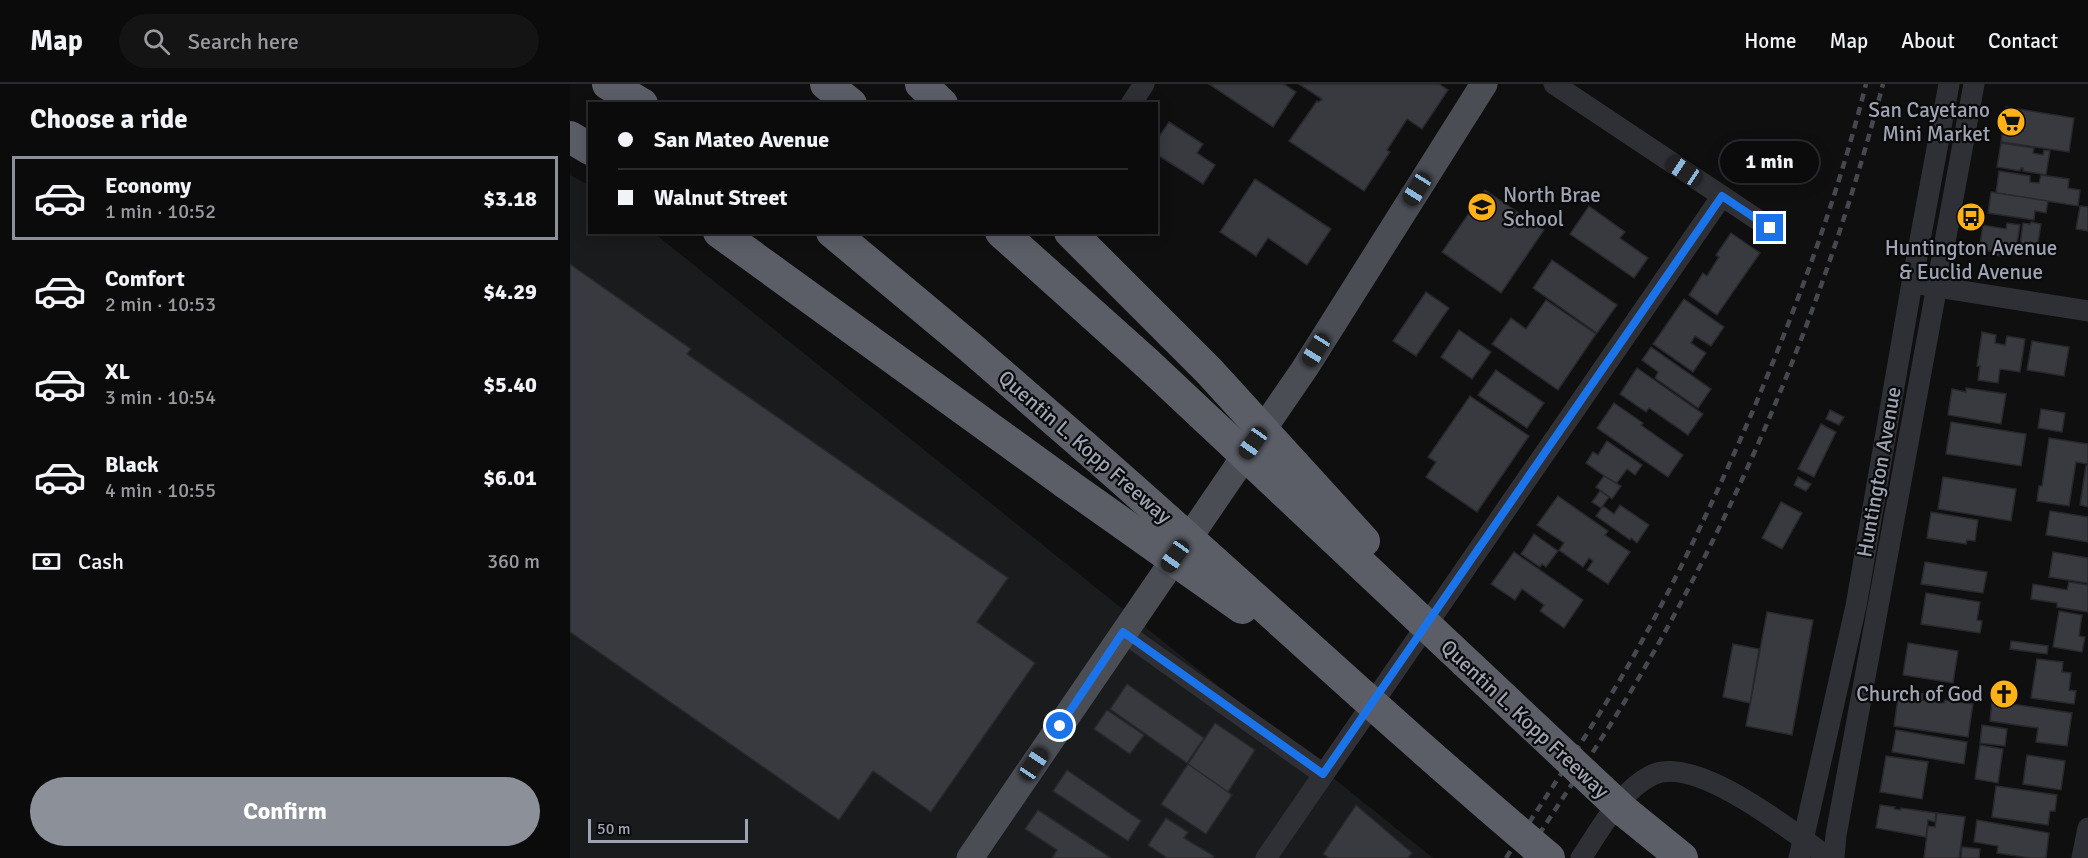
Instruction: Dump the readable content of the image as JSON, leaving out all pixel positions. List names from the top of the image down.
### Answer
{
  "streets": {
    "highway": ["Quentin L. Kopp Freeway"],
    "street": ["Huntington Avenue"]
  },
  "places": {
    "supermarket": ["San Cayetano Mini Market"],
    "school or university": ["North Brae School"],
    "bus stop": ["Huntington Avenue & Euclid Avenue"],
    "church": ["Church of God"]
  },
  "scale_bar": "50 m",
  "page": {
    "header": "Map",
    "search": "Search here",
    "nav": [
      "Home",
      "Map",
      "About",
      "Contact"
    ],
    "heading": "Choose a ride",
    "banner": ["San Mateo Avenue", "Walnut Street"],
    "bubble": "1 min",
    "list": [
      {
        "name": "Economy",
        "note": "1 min · 10:52",
        "value": "$3.18"
      },
      {
        "name": "Comfort",
        "note": "2 min · 10:53",
        "value": "$4.29"
      },
      {
        "name": "XL",
        "note": "3 min · 10:54",
        "value": "$5.40"
      },
      {
        "name": "Black",
        "note": "4 min · 10:55",
        "value": "$6.01"
      }
    ],
    "pay": ["Cash", "360 m"],
    "buttons": "Confirm",
    "scale": "50 m"
  }
}
